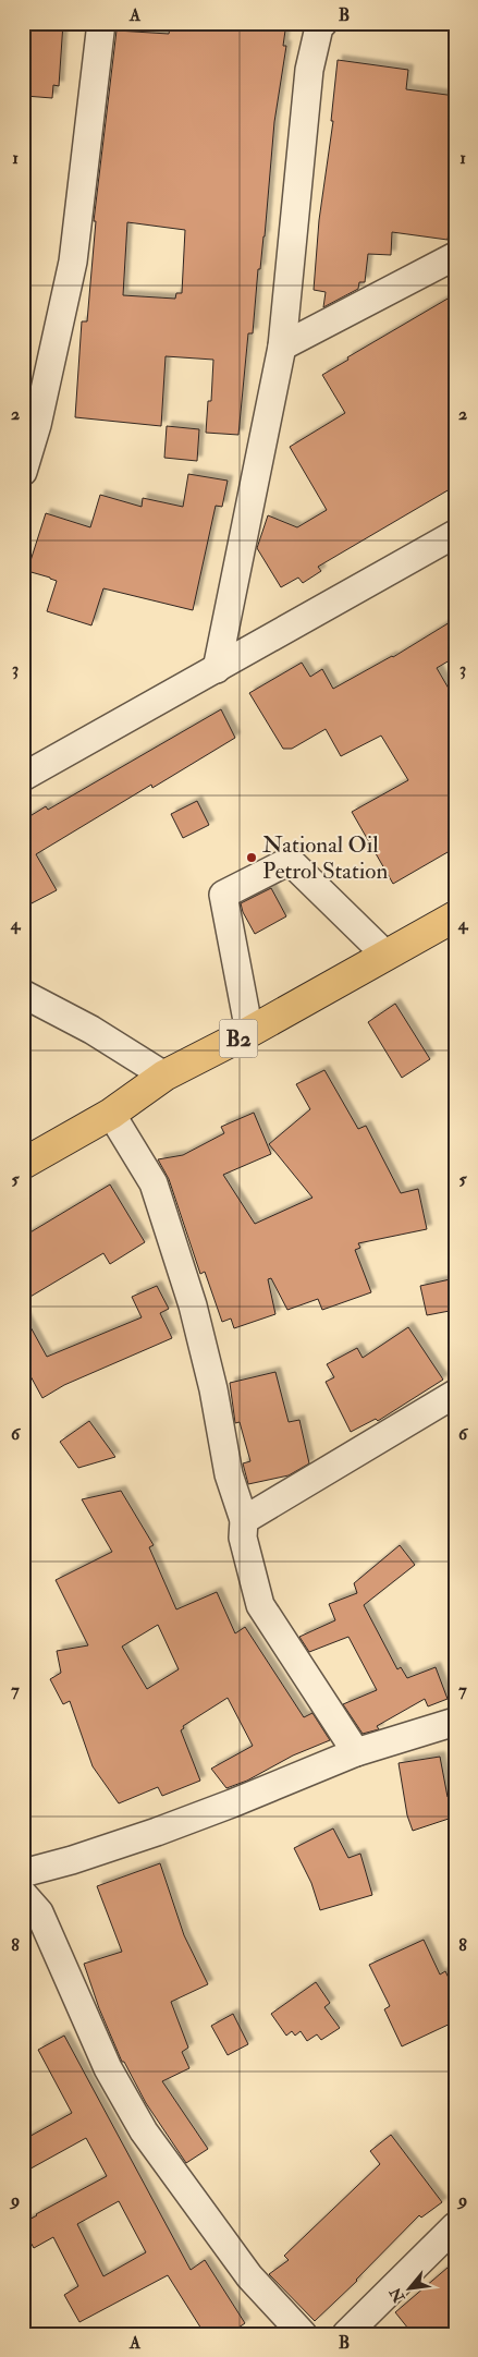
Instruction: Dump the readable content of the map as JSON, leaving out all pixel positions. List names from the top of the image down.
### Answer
{
  "streets": {
    "highway": ["B2"]
  },
  "places": ["National Oil Petrol Station"],
  "north": "bottom left",
  "grid": {
    "columns": ["A", "B"],
    "rows": [
      "1",
      "2",
      "3",
      "4",
      "5",
      "6",
      "7",
      "8",
      "9"
    ]
  }
}
